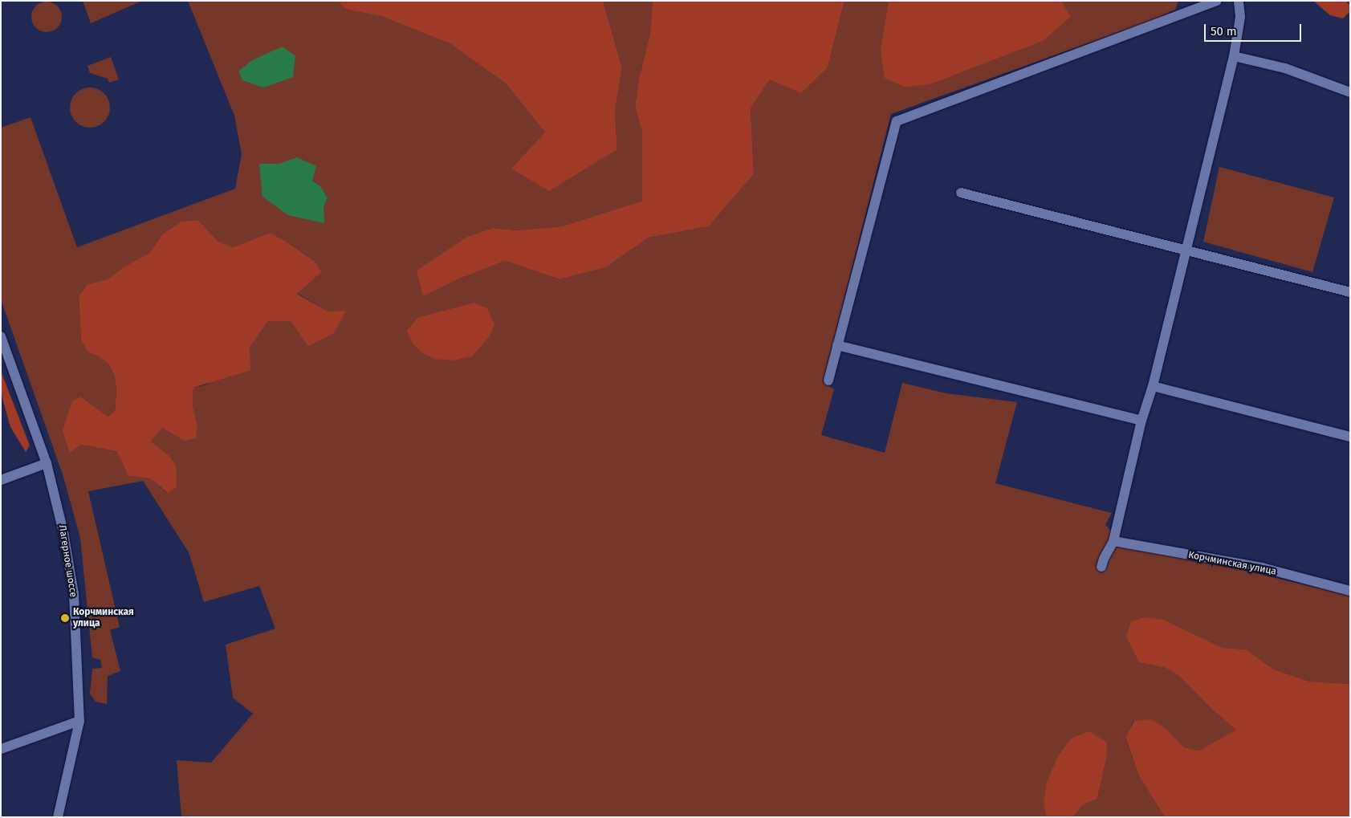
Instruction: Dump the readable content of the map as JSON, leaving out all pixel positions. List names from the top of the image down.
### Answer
{
  "streets": {
    "street": ["Лагерное шоссе", "Корчминская улица"]
  },
  "places": ["Корчминская улица"],
  "scale_bar": "50 m"
}
